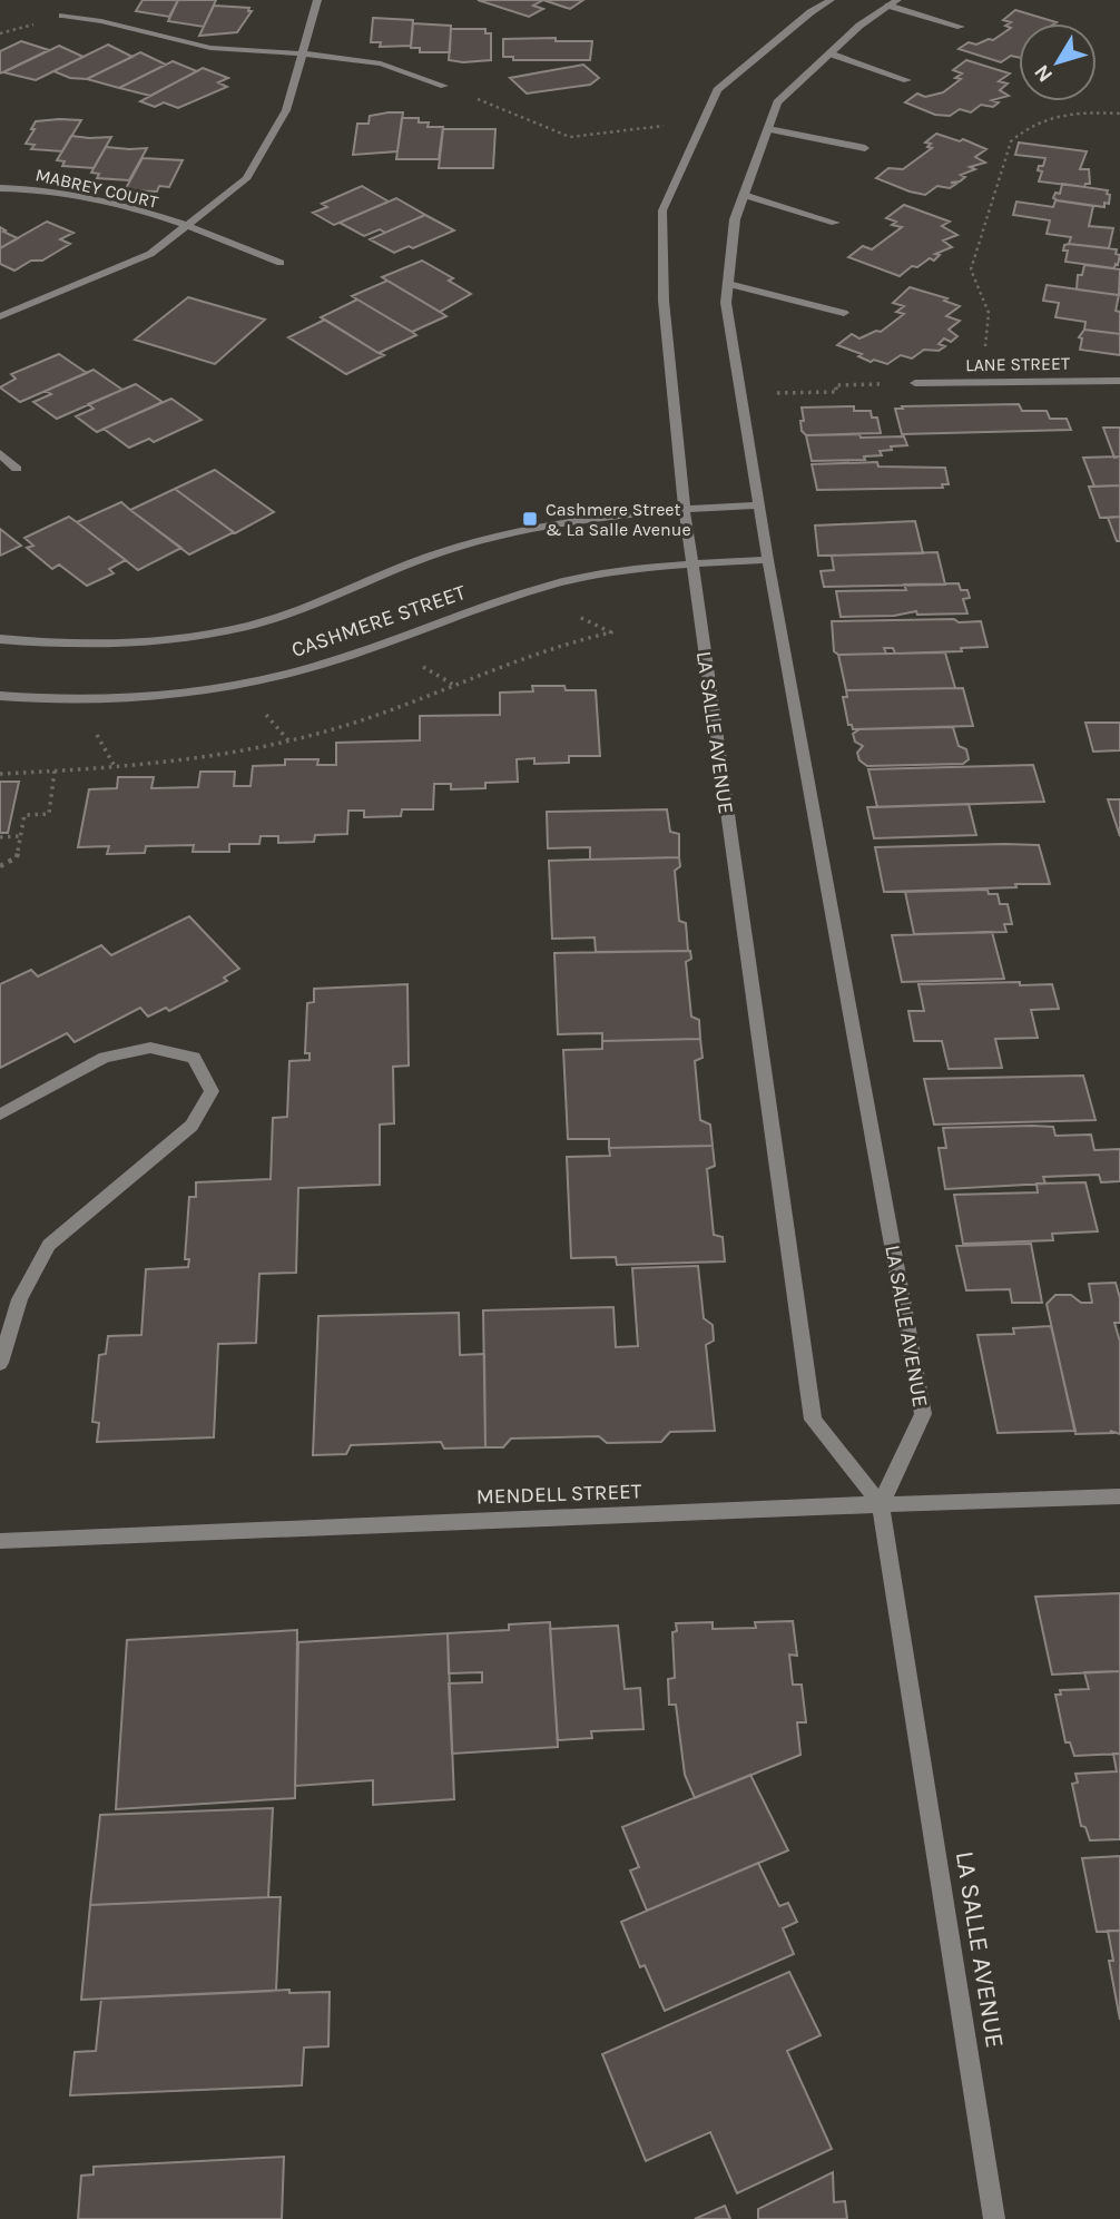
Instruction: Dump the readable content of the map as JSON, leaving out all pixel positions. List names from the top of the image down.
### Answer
{
  "streets": {
    "street": [
      "MABREY COURT",
      "LANE STREET",
      "CASHMERE STREET",
      "LA SALLE AVENUE",
      "MENDELL STREET"
    ]
  },
  "crossings": [
    ["CASHMERE STREET", "LA SALLE AVENUE"],
    ["LA SALLE AVENUE", "MENDELL STREET"]
  ],
  "places": {
    "transit": ["Cashmere Street & La Salle Avenue"]
  },
  "north": "bottom left"
}
